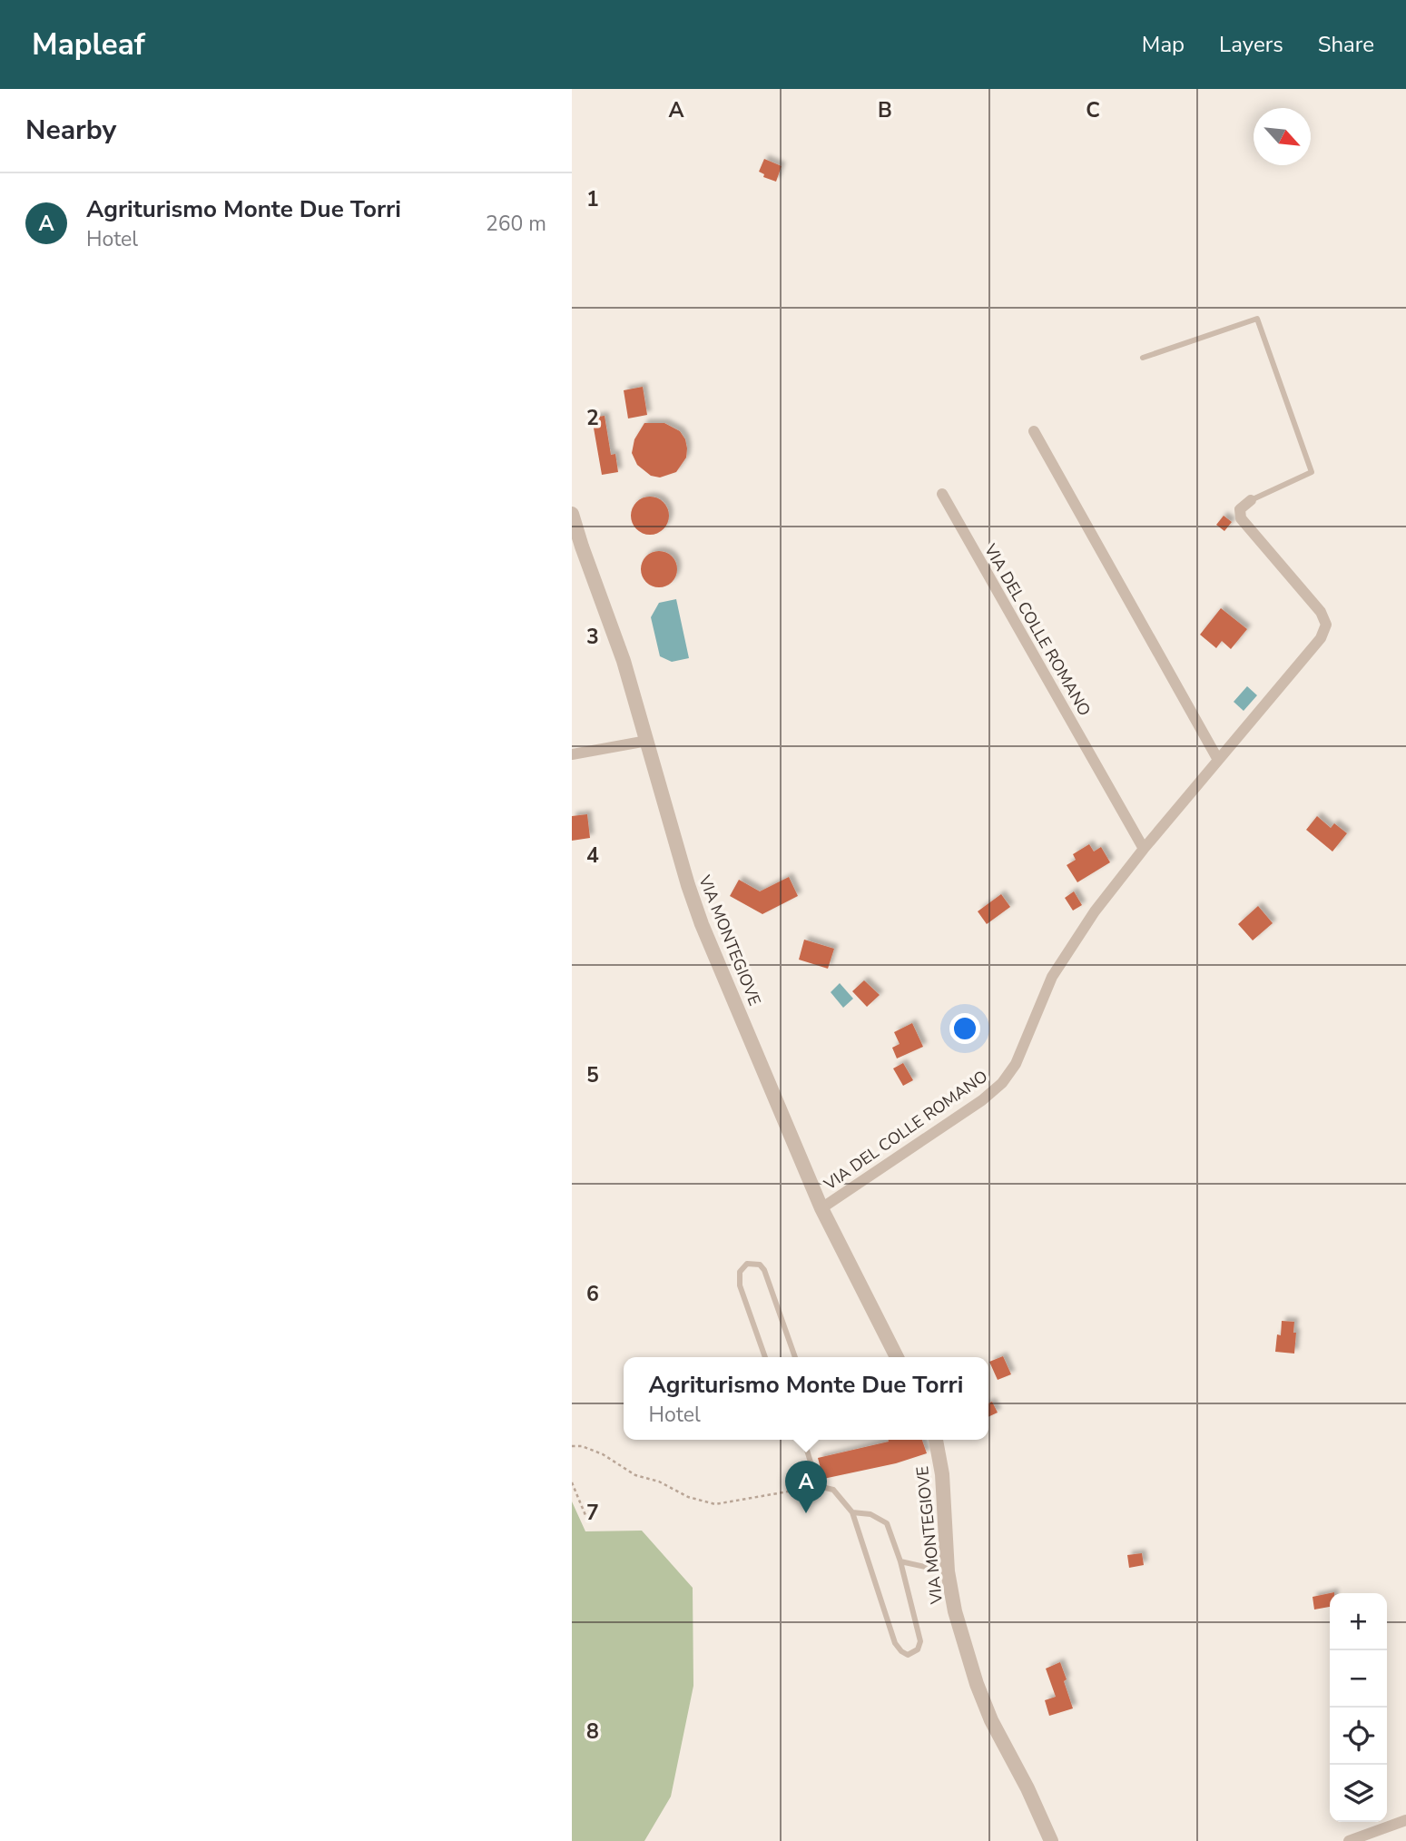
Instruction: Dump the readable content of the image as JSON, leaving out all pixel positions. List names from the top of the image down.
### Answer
{
  "streets": {
    "street": ["VIA DEL COLLE ROMANO", "VIA MONTEGIOVE"]
  },
  "crossings": [
    ["VIA DEL COLLE ROMANO", "VIA MONTEGIOVE"]
  ],
  "north": "bottom right",
  "page": {
    "header": "Mapleaf",
    "nav": ["Map", "Layers", "Share"],
    "heading": "Nearby",
    "list": [
      {
        "mark": "A",
        "name": "Agriturismo Monte Due Torri",
        "note": "Hotel",
        "value": "260 m"
      }
    ],
    "popup": ["Agriturismo Monte Due Torri", "Hotel"],
    "pins": "A",
    "map_buttons": ["+", "−"]
  },
  "grid": {
    "columns": ["A", "B", "C"],
    "rows": [
      "1",
      "2",
      "3",
      "4",
      "5",
      "6",
      "7",
      "8"
    ]
  }
}
